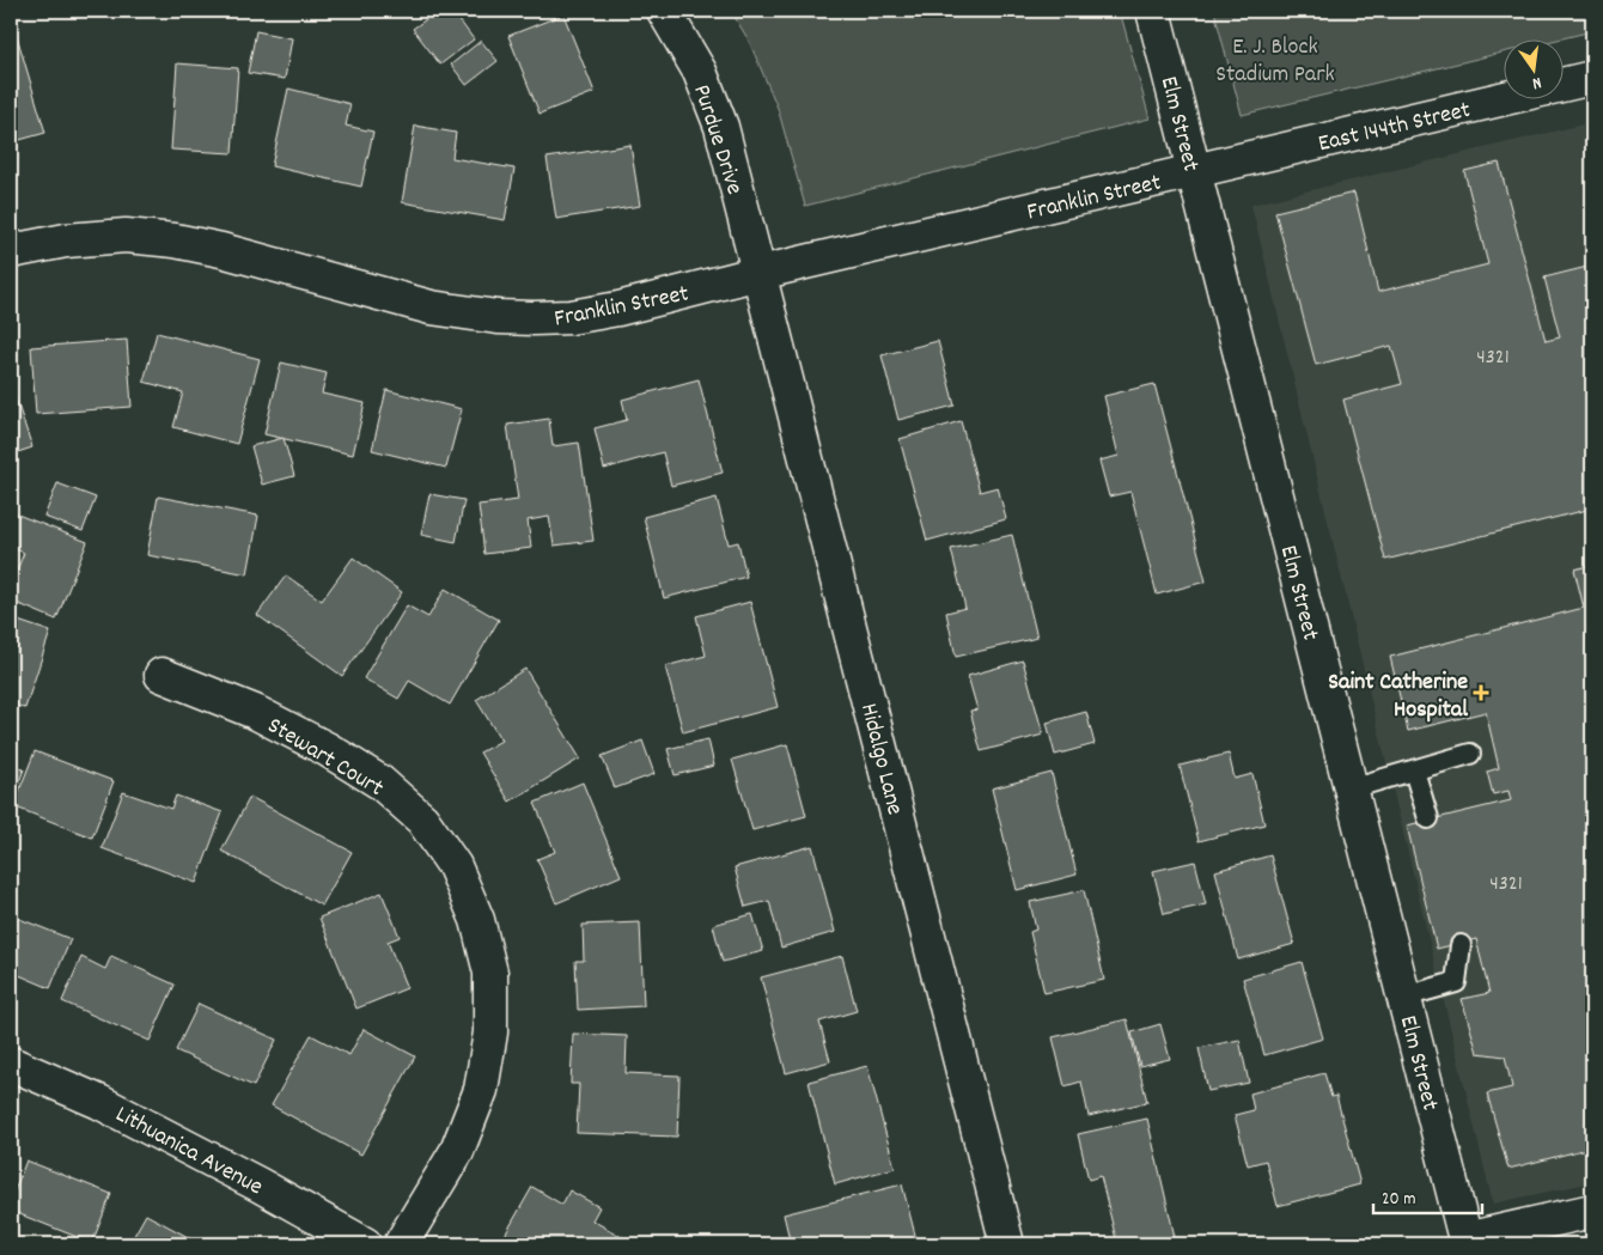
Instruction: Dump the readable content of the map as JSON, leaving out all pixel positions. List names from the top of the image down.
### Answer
{
  "streets": {
    "street": [
      "Elm Street",
      "East 144th Street",
      "Purdue Drive",
      "Franklin Street",
      "Stewart Court",
      "Hidalgo Lane",
      "Lithuanica Avenue"
    ]
  },
  "crossings": [
    ["Elm Street", "East 144th Street"],
    ["Elm Street", "Franklin Street"],
    ["East 144th Street", "Franklin Street"],
    ["Purdue Drive", "Franklin Street"],
    ["Purdue Drive", "Hidalgo Lane"],
    ["Franklin Street", "Hidalgo Lane"]
  ],
  "parks": ["E. J. Block Stadium Park"],
  "places": {
    "health": ["Saint Catherine Hospital"]
  },
  "house_numbers": ["4321", "4321"],
  "scale_bar": "20 m",
  "north": "bottom"
}
